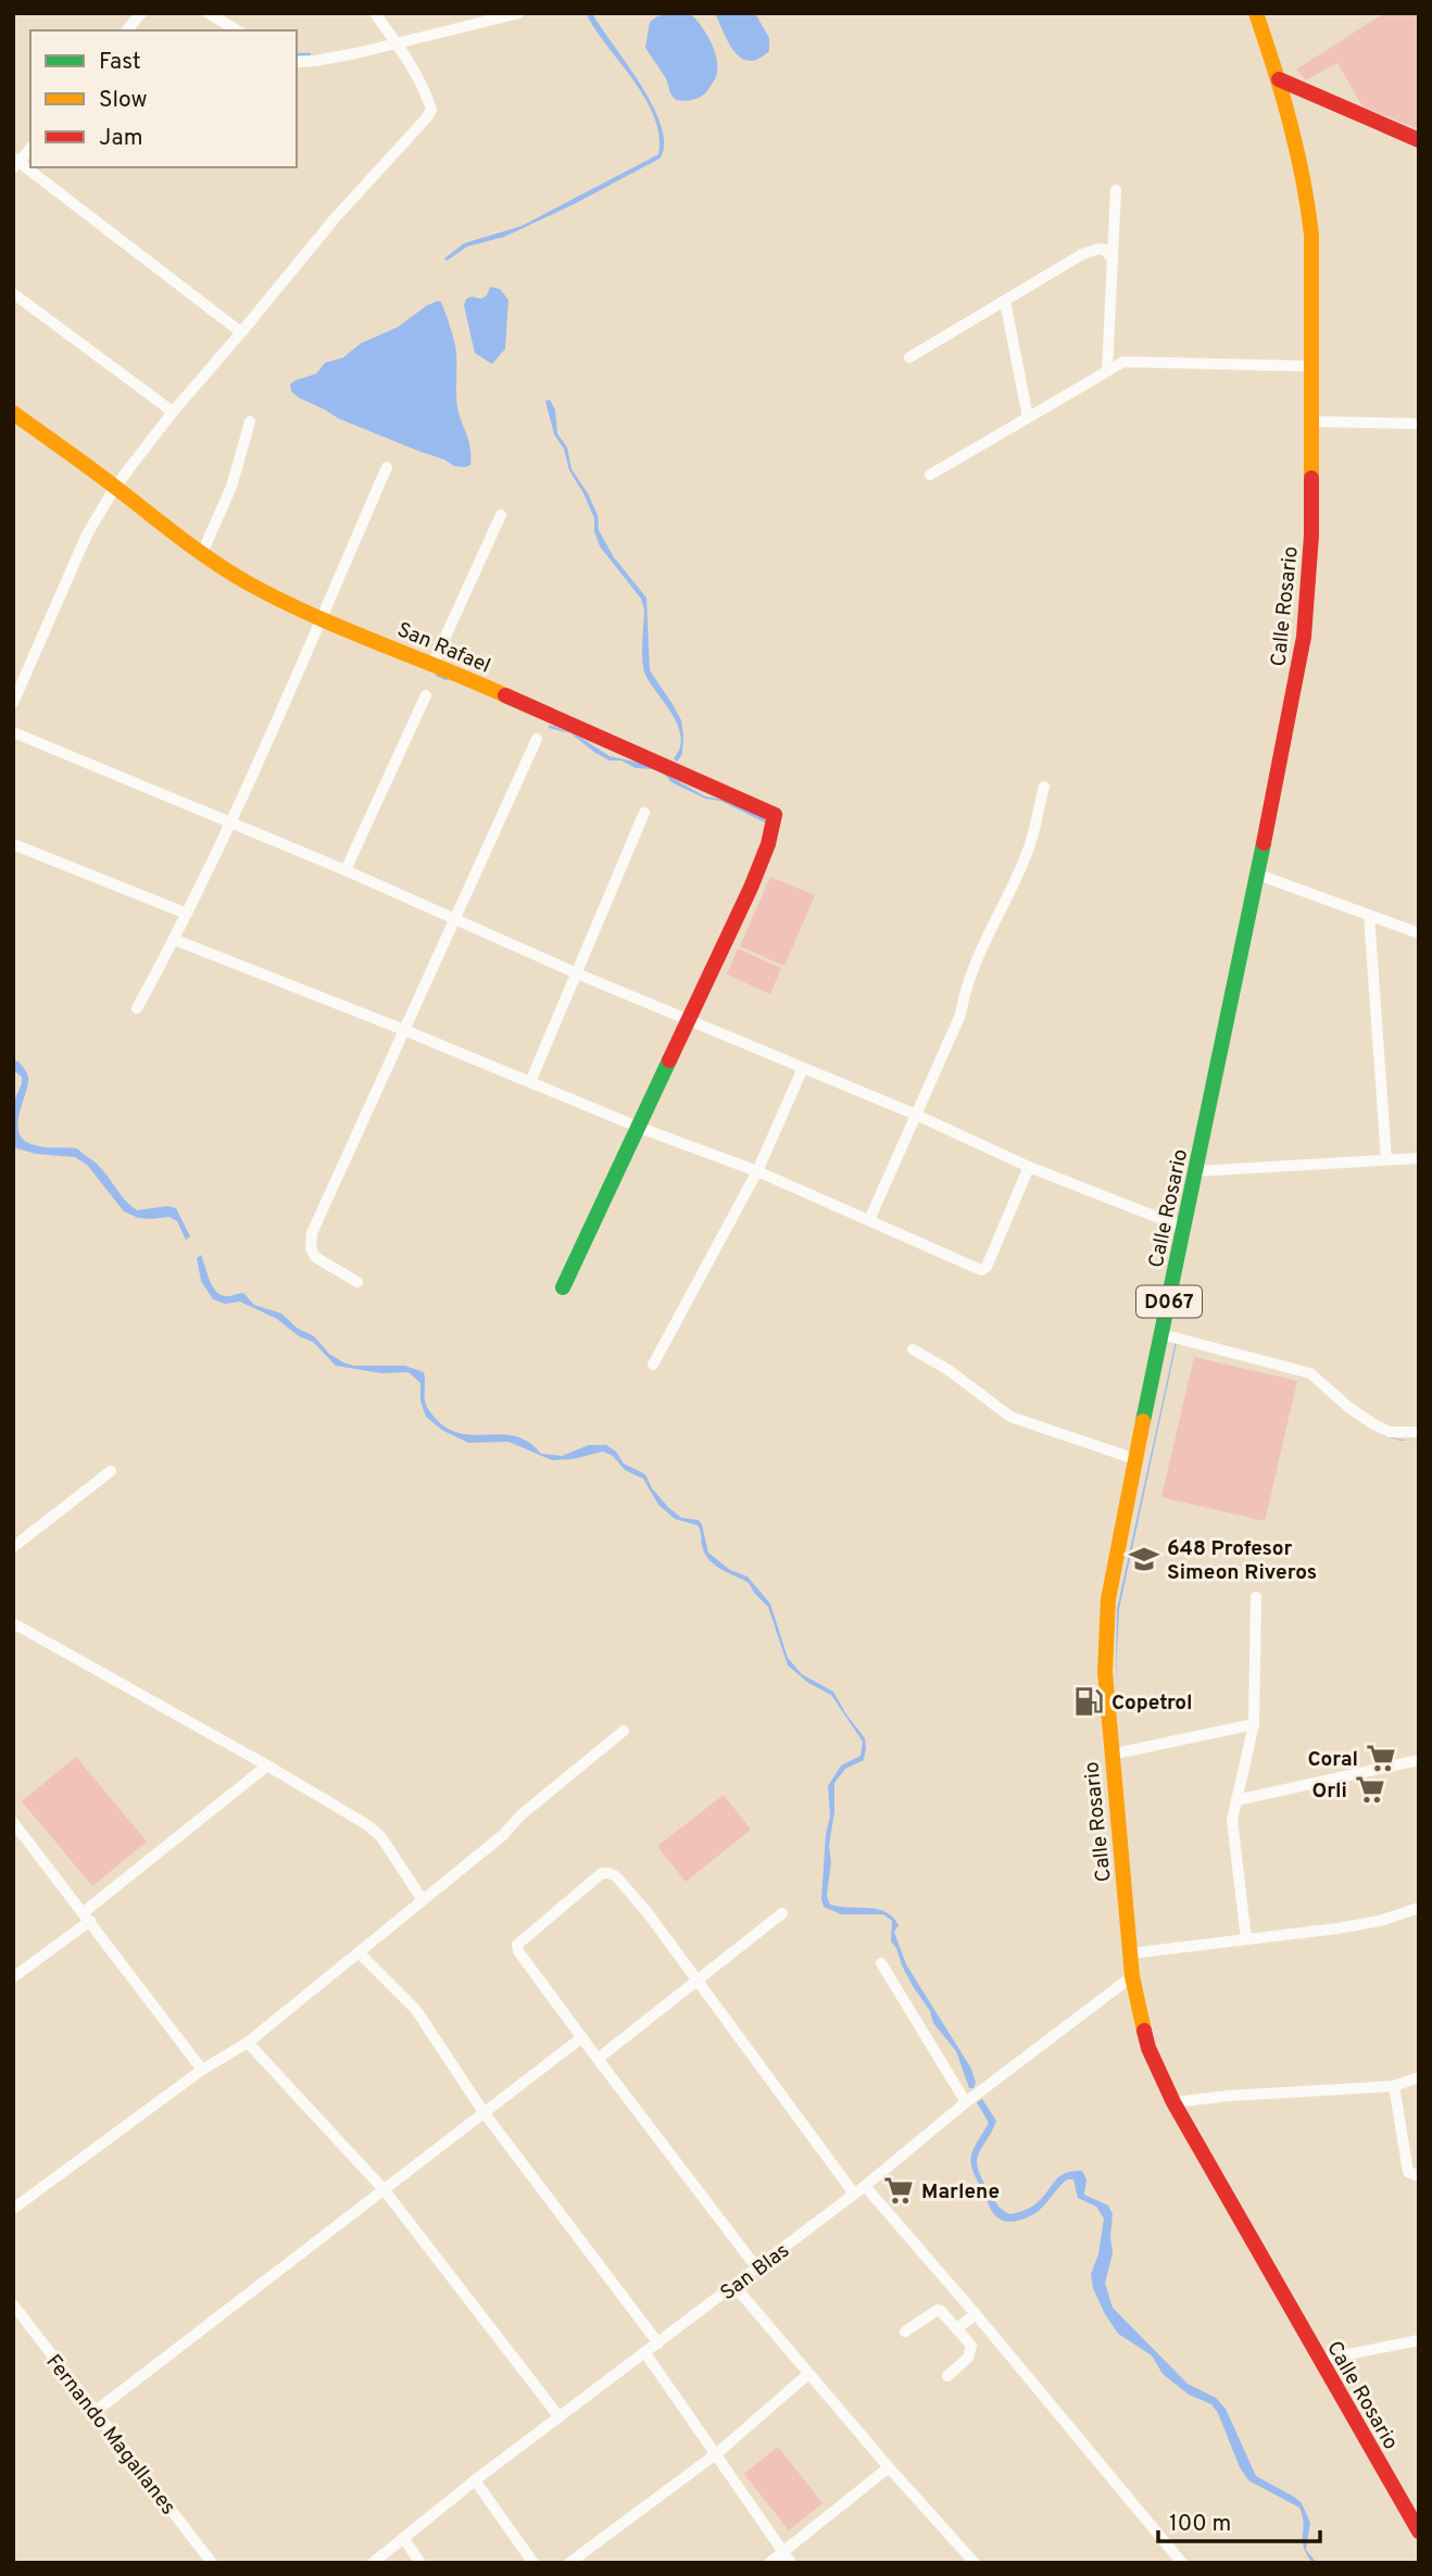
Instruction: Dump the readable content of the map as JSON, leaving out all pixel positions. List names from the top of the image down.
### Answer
{
  "streets": {
    "main road": ["Calle Rosario", "San Rafael", "D067"],
    "street": ["San Blas", "Fernando Magallanes"]
  },
  "crossings": [
    ["Calle Rosario", "San Blas"]
  ],
  "places": {
    "school or university": ["648 Profesor Simeon Riveros"],
    "fuel station": ["Copetrol"],
    "supermarket": ["Coral", "Orli", "Marlene"]
  },
  "legend": ["Fast", "Slow", "Jam"],
  "scale_bar": "100 m"
}
